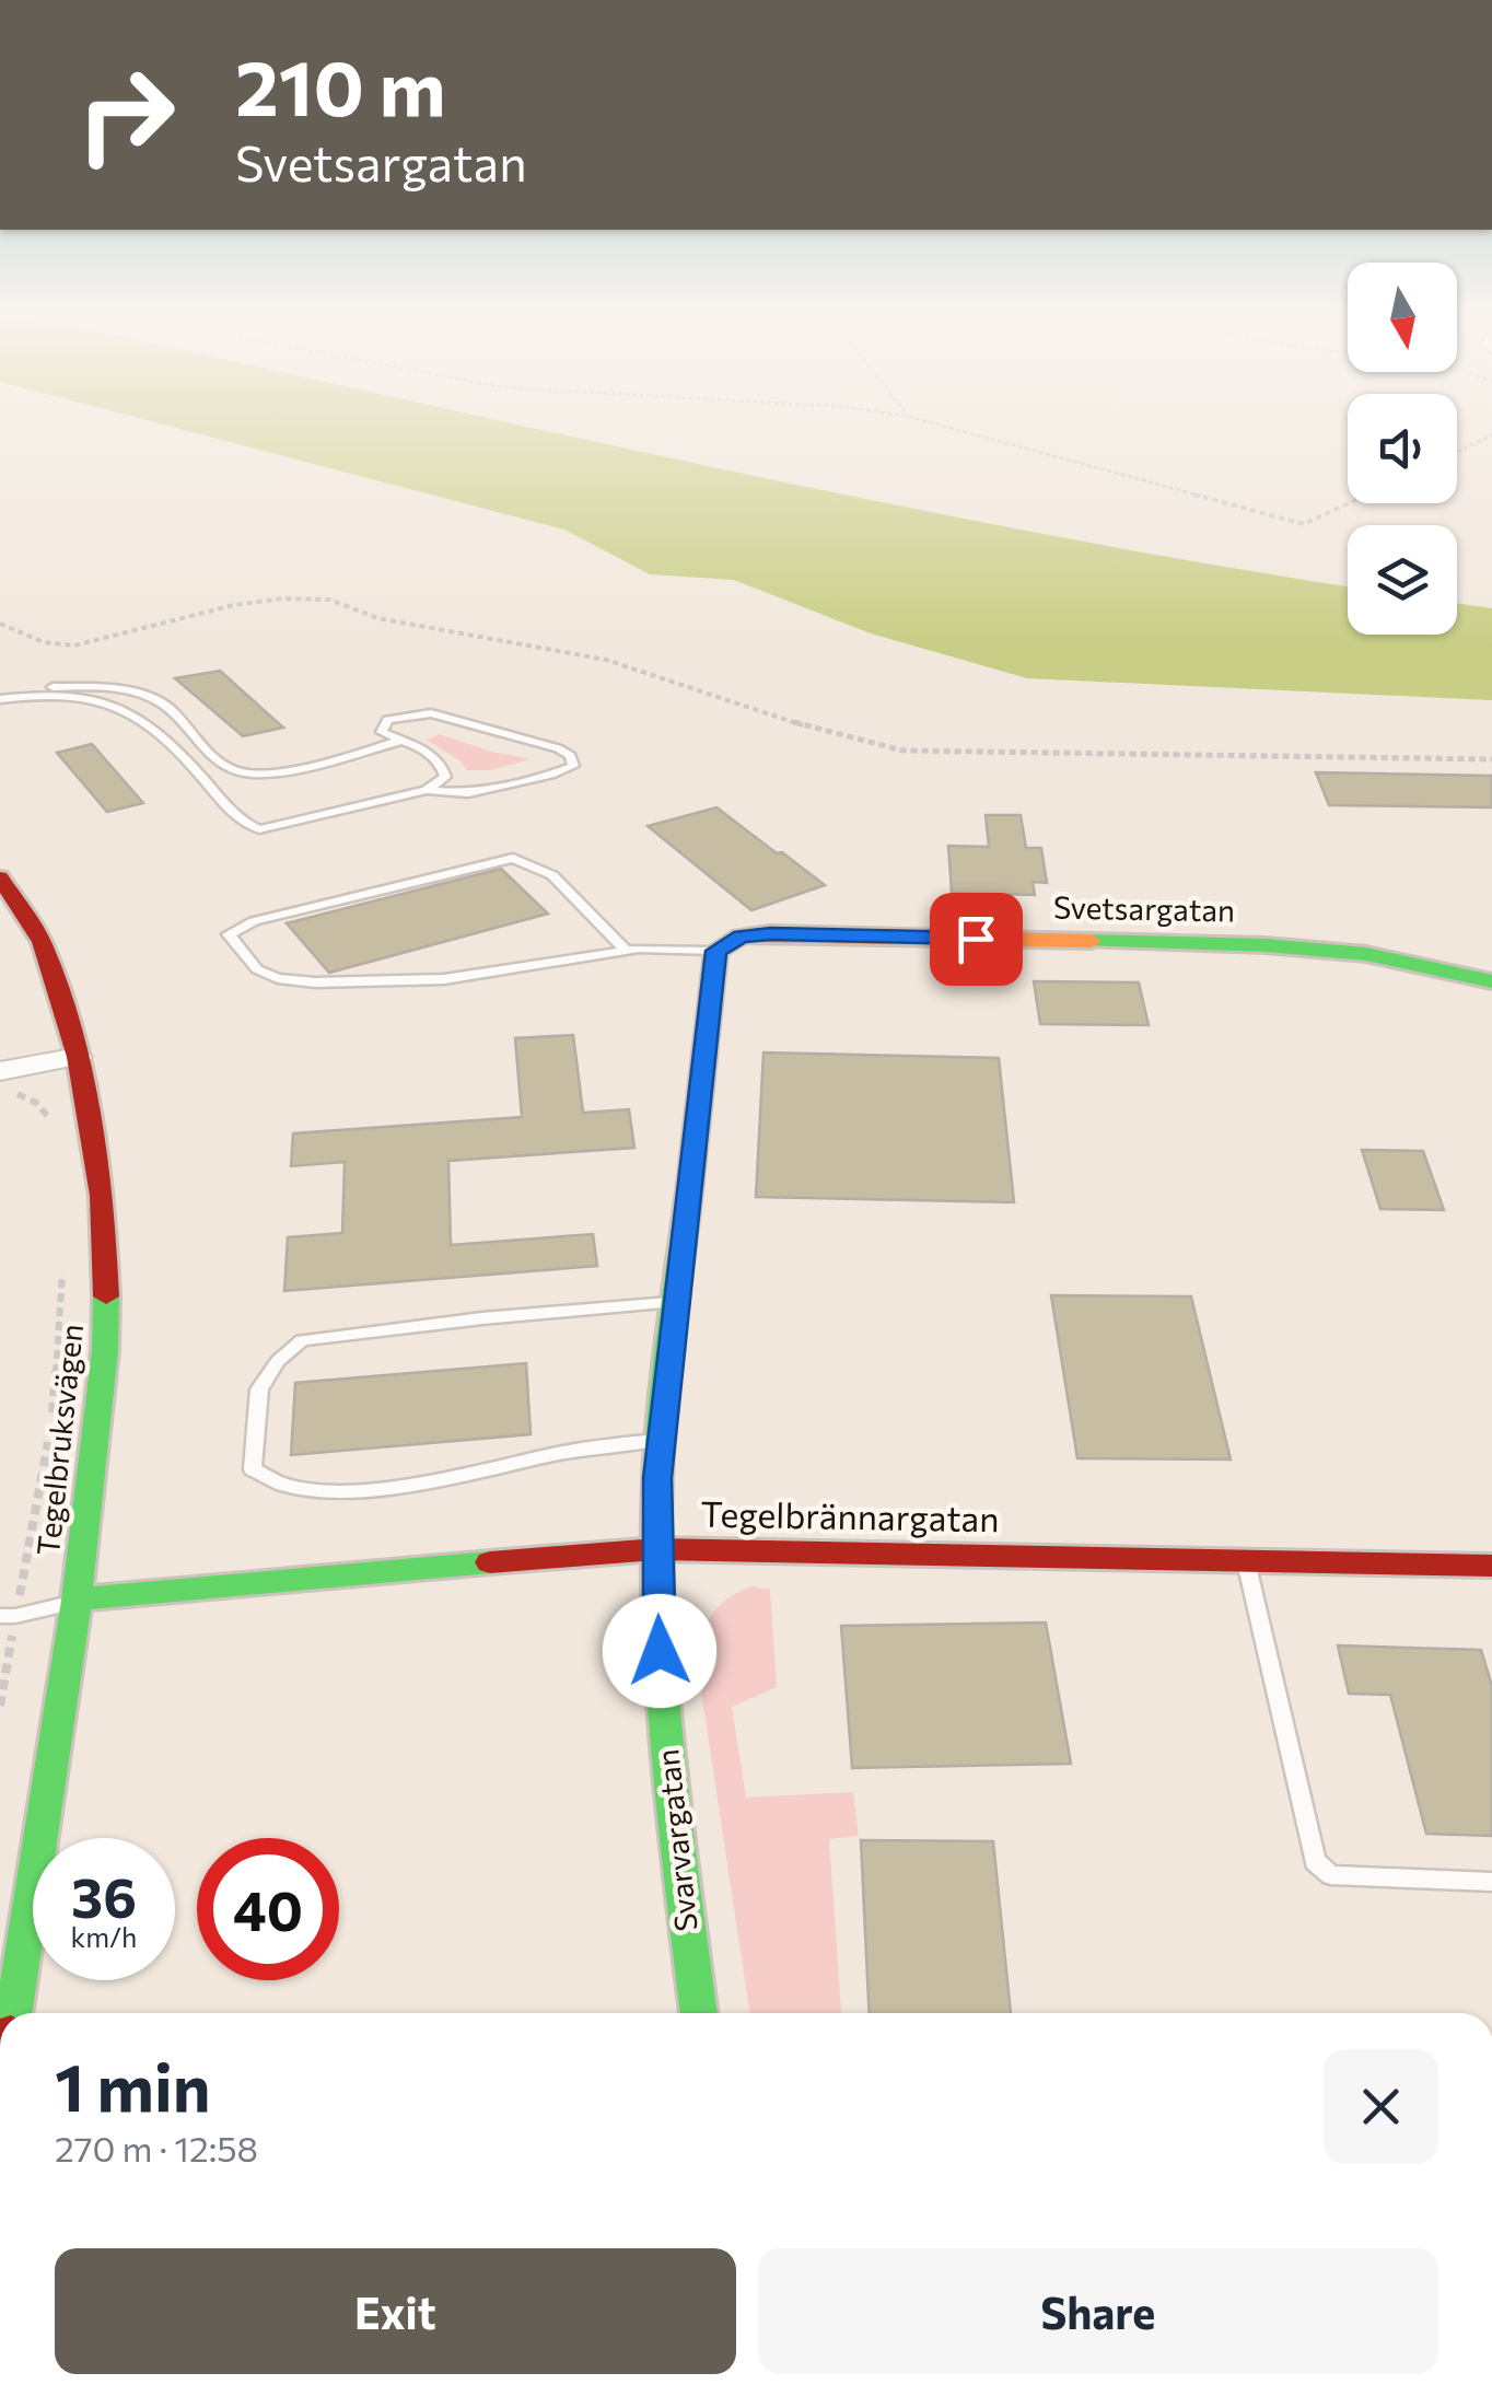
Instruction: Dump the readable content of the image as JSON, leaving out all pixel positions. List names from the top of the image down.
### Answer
{
  "streets": {
    "street": [
      "Svetsargatan",
      "Tegelbruksvägen",
      "Tegelbrännargatan",
      "Svarvargatan"
    ]
  },
  "crossings": [
    ["Svetsargatan", "Svarvargatan"],
    ["Tegelbruksvägen", "Tegelbrännargatan"],
    ["Tegelbrännargatan", "Svarvargatan"]
  ],
  "north": "bottom",
  "page": {
    "turn": ["210 m", "Svetsargatan"],
    "speed": "36 km/h",
    "limit": "40",
    "heading": ["1 min", "270 m · 12:58"],
    "buttons": ["Exit", "Share"]
  }
}
